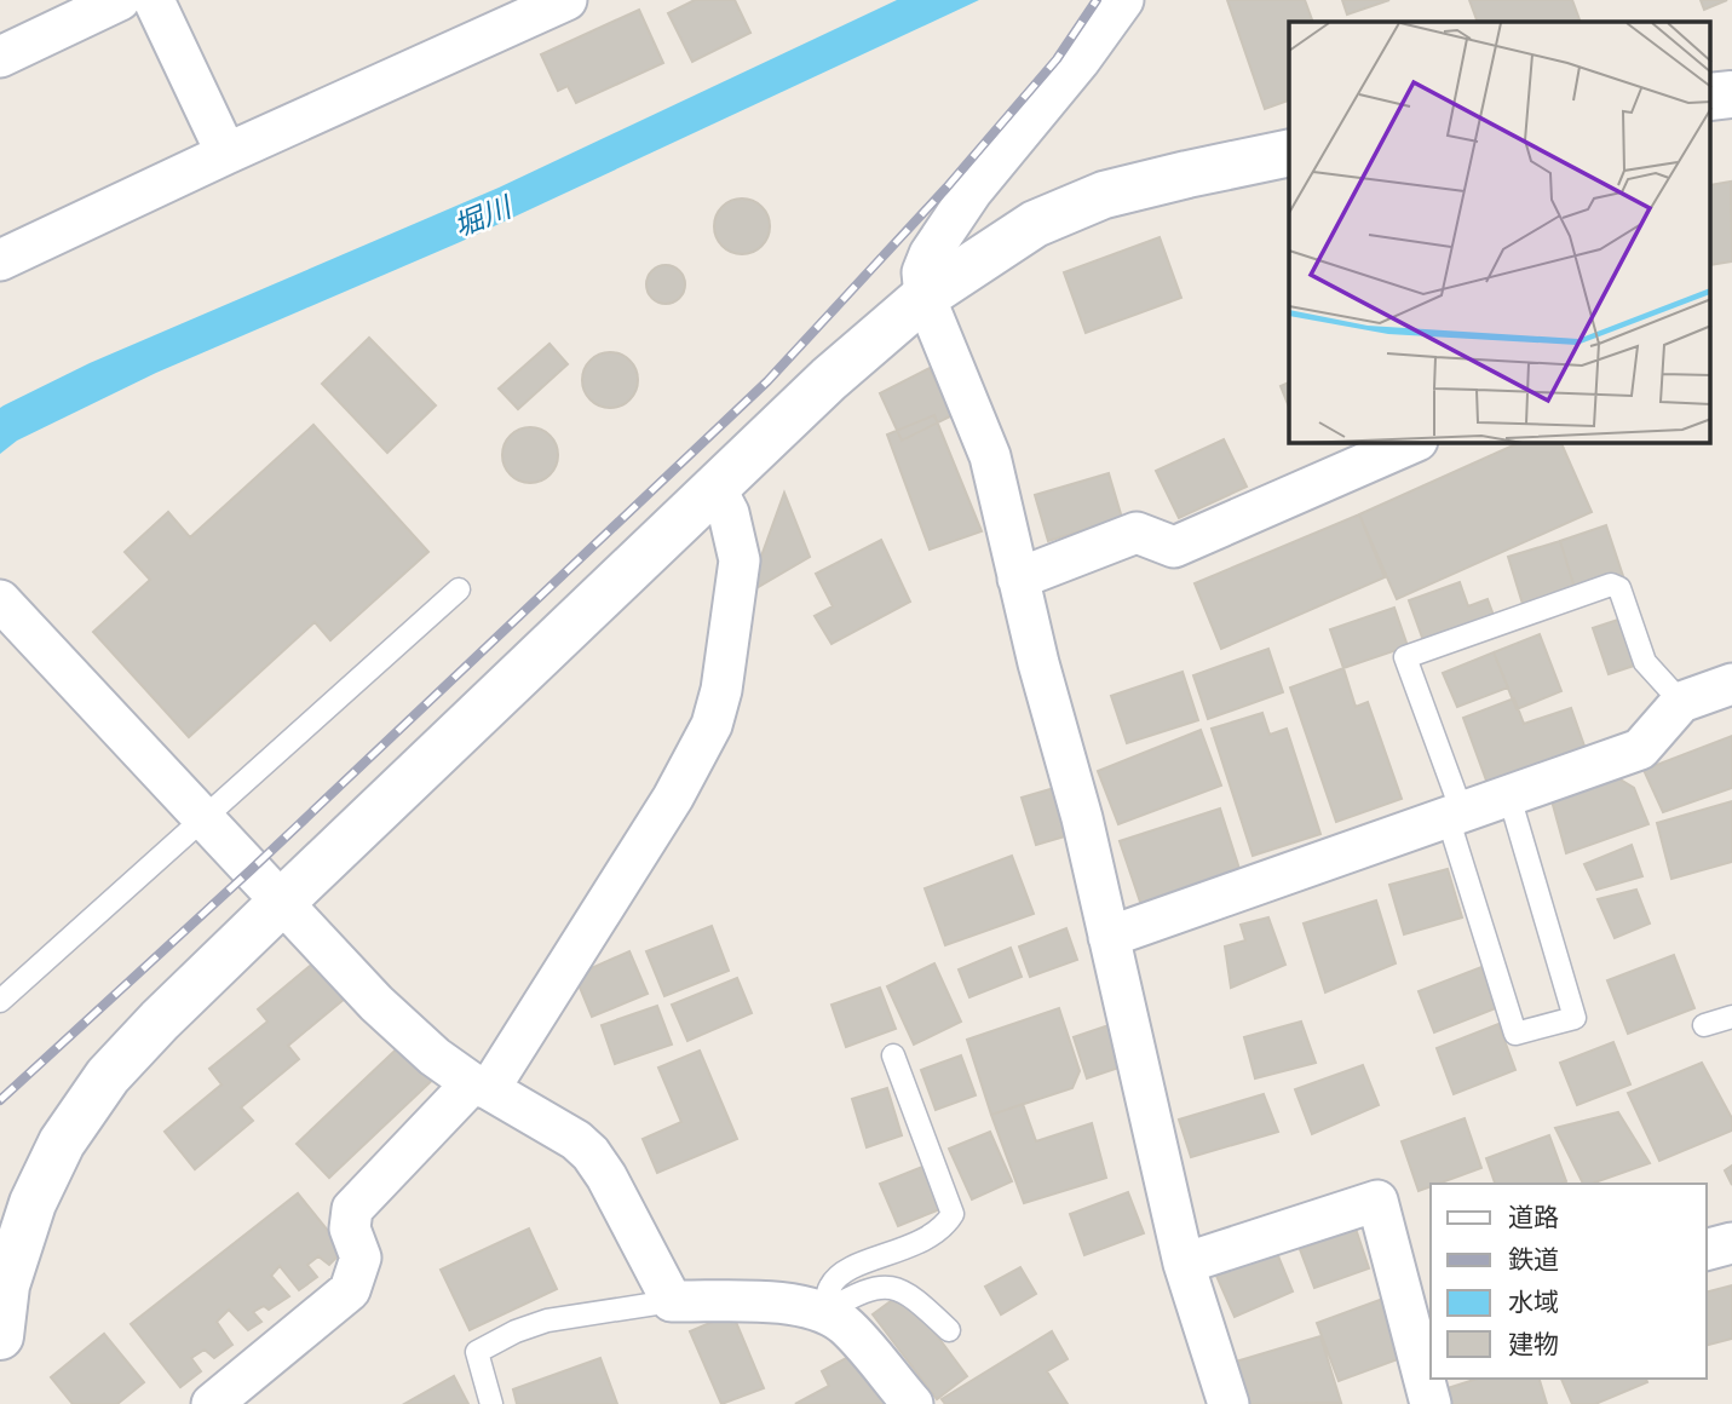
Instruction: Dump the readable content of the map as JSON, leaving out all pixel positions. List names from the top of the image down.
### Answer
{
  "water": ["堀川"],
  "legend": [
    "道路",
    "鉄道",
    "水域",
    "建物"
  ]
}
